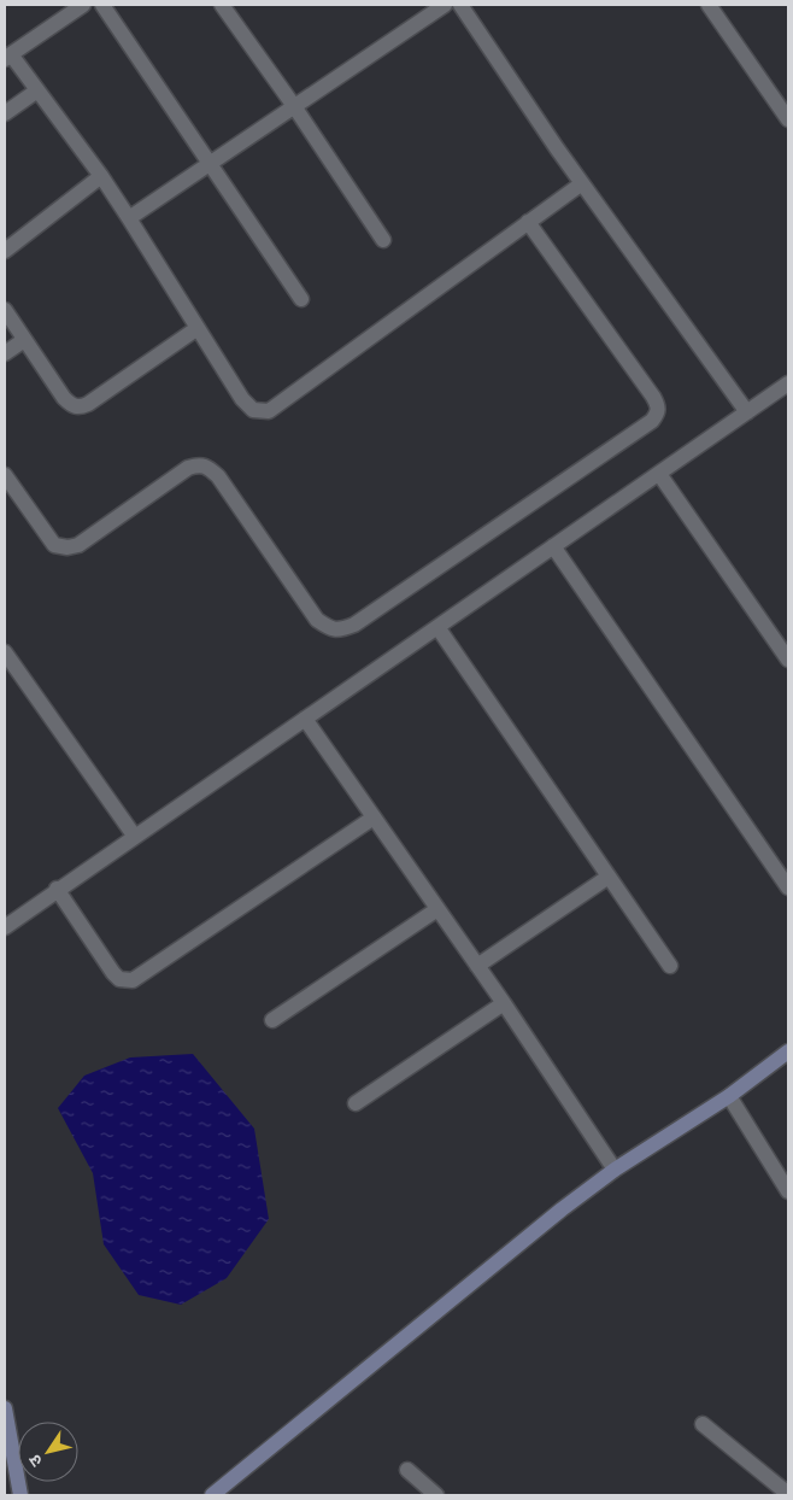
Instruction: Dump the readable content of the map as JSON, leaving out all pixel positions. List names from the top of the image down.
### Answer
{
  "north": "bottom left"
}
